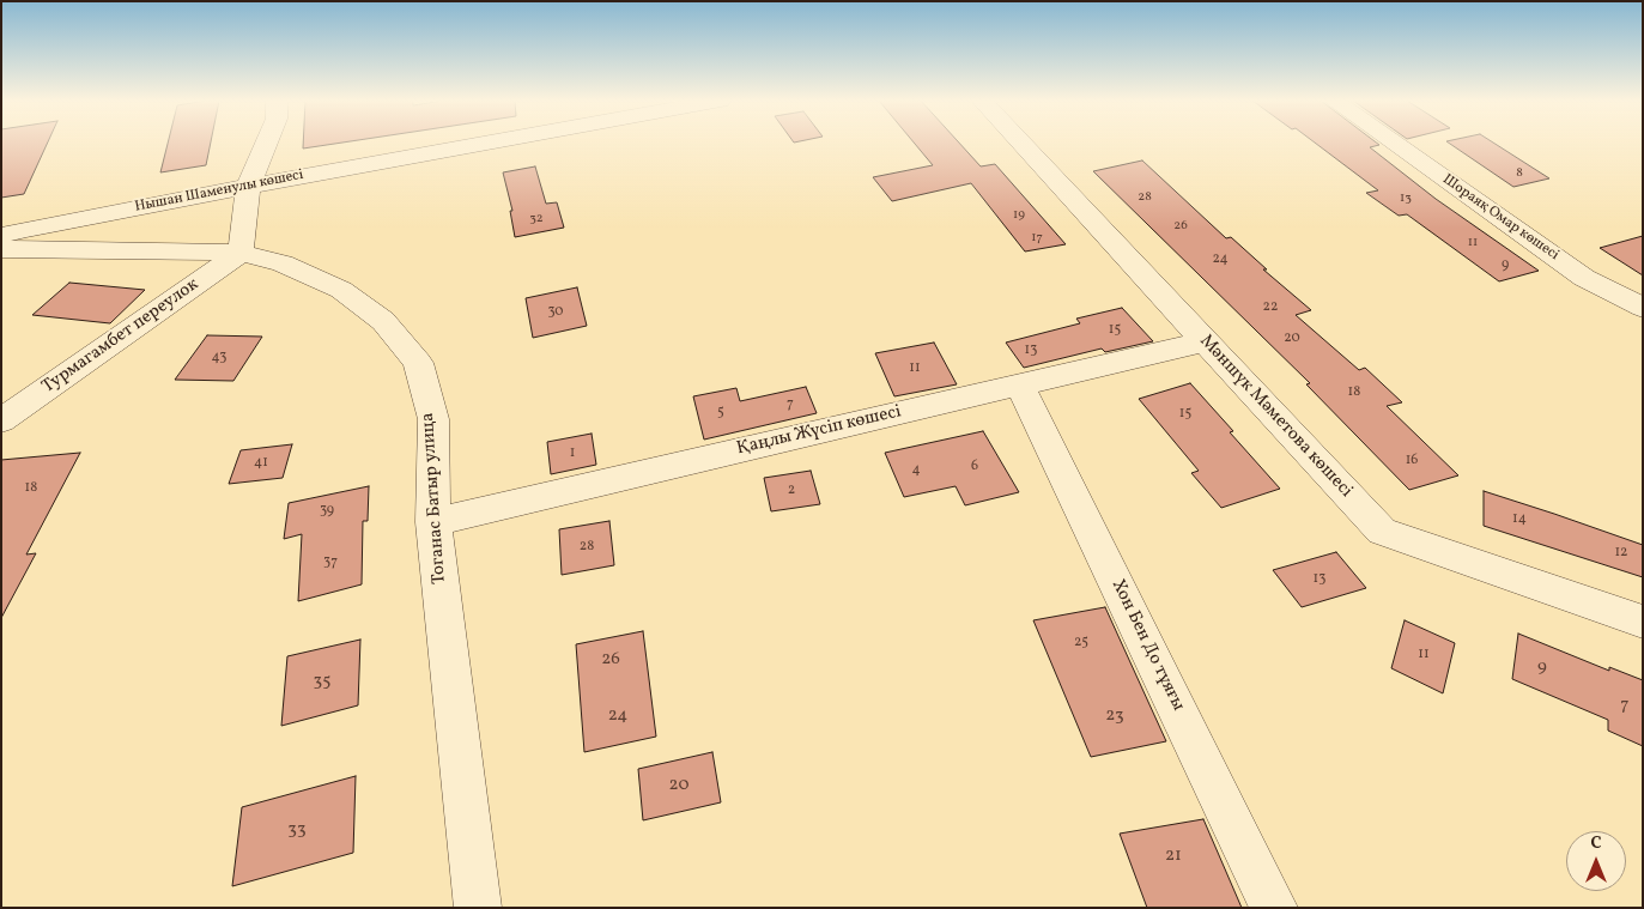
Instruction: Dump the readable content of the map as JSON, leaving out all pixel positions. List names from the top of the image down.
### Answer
{
  "streets": {
    "street": [
      "Нышан Шаменулы көшесі",
      "Шораяқ Омар көшесі",
      "Турмагамбет переулок",
      "Мәншүк Мәметова көшесі",
      "Қаңлы Жүсіп көшесі",
      "Тоганас Батыр улица",
      "Хон Бен До тұяғы"
    ]
  },
  "crossings": [
    ["Турмагамбет переулок", "Тоганас Батыр улица"],
    ["Мәншүк Мәметова көшесі", "Қаңлы Жүсіп көшесі"],
    ["Қаңлы Жүсіп көшесі", "Тоганас Батыр улица"],
    ["Қаңлы Жүсіп көшесі", "Хон Бен До тұяғы"]
  ],
  "house_numbers": [
    "8",
    "28",
    "13",
    "19",
    "32",
    "26",
    "17",
    "11",
    "24",
    "9",
    "22",
    "30",
    "15",
    "20",
    "13",
    "43",
    "11",
    "18",
    "7",
    "5",
    "15",
    "1",
    "16",
    "41",
    "6",
    "4",
    "18",
    "2",
    "39",
    "14",
    "28",
    "12",
    "37",
    "13",
    "25",
    "11",
    "26",
    "9",
    "35",
    "7",
    "24",
    "23",
    "20",
    "33",
    "21"
  ],
  "north": "top"
}
